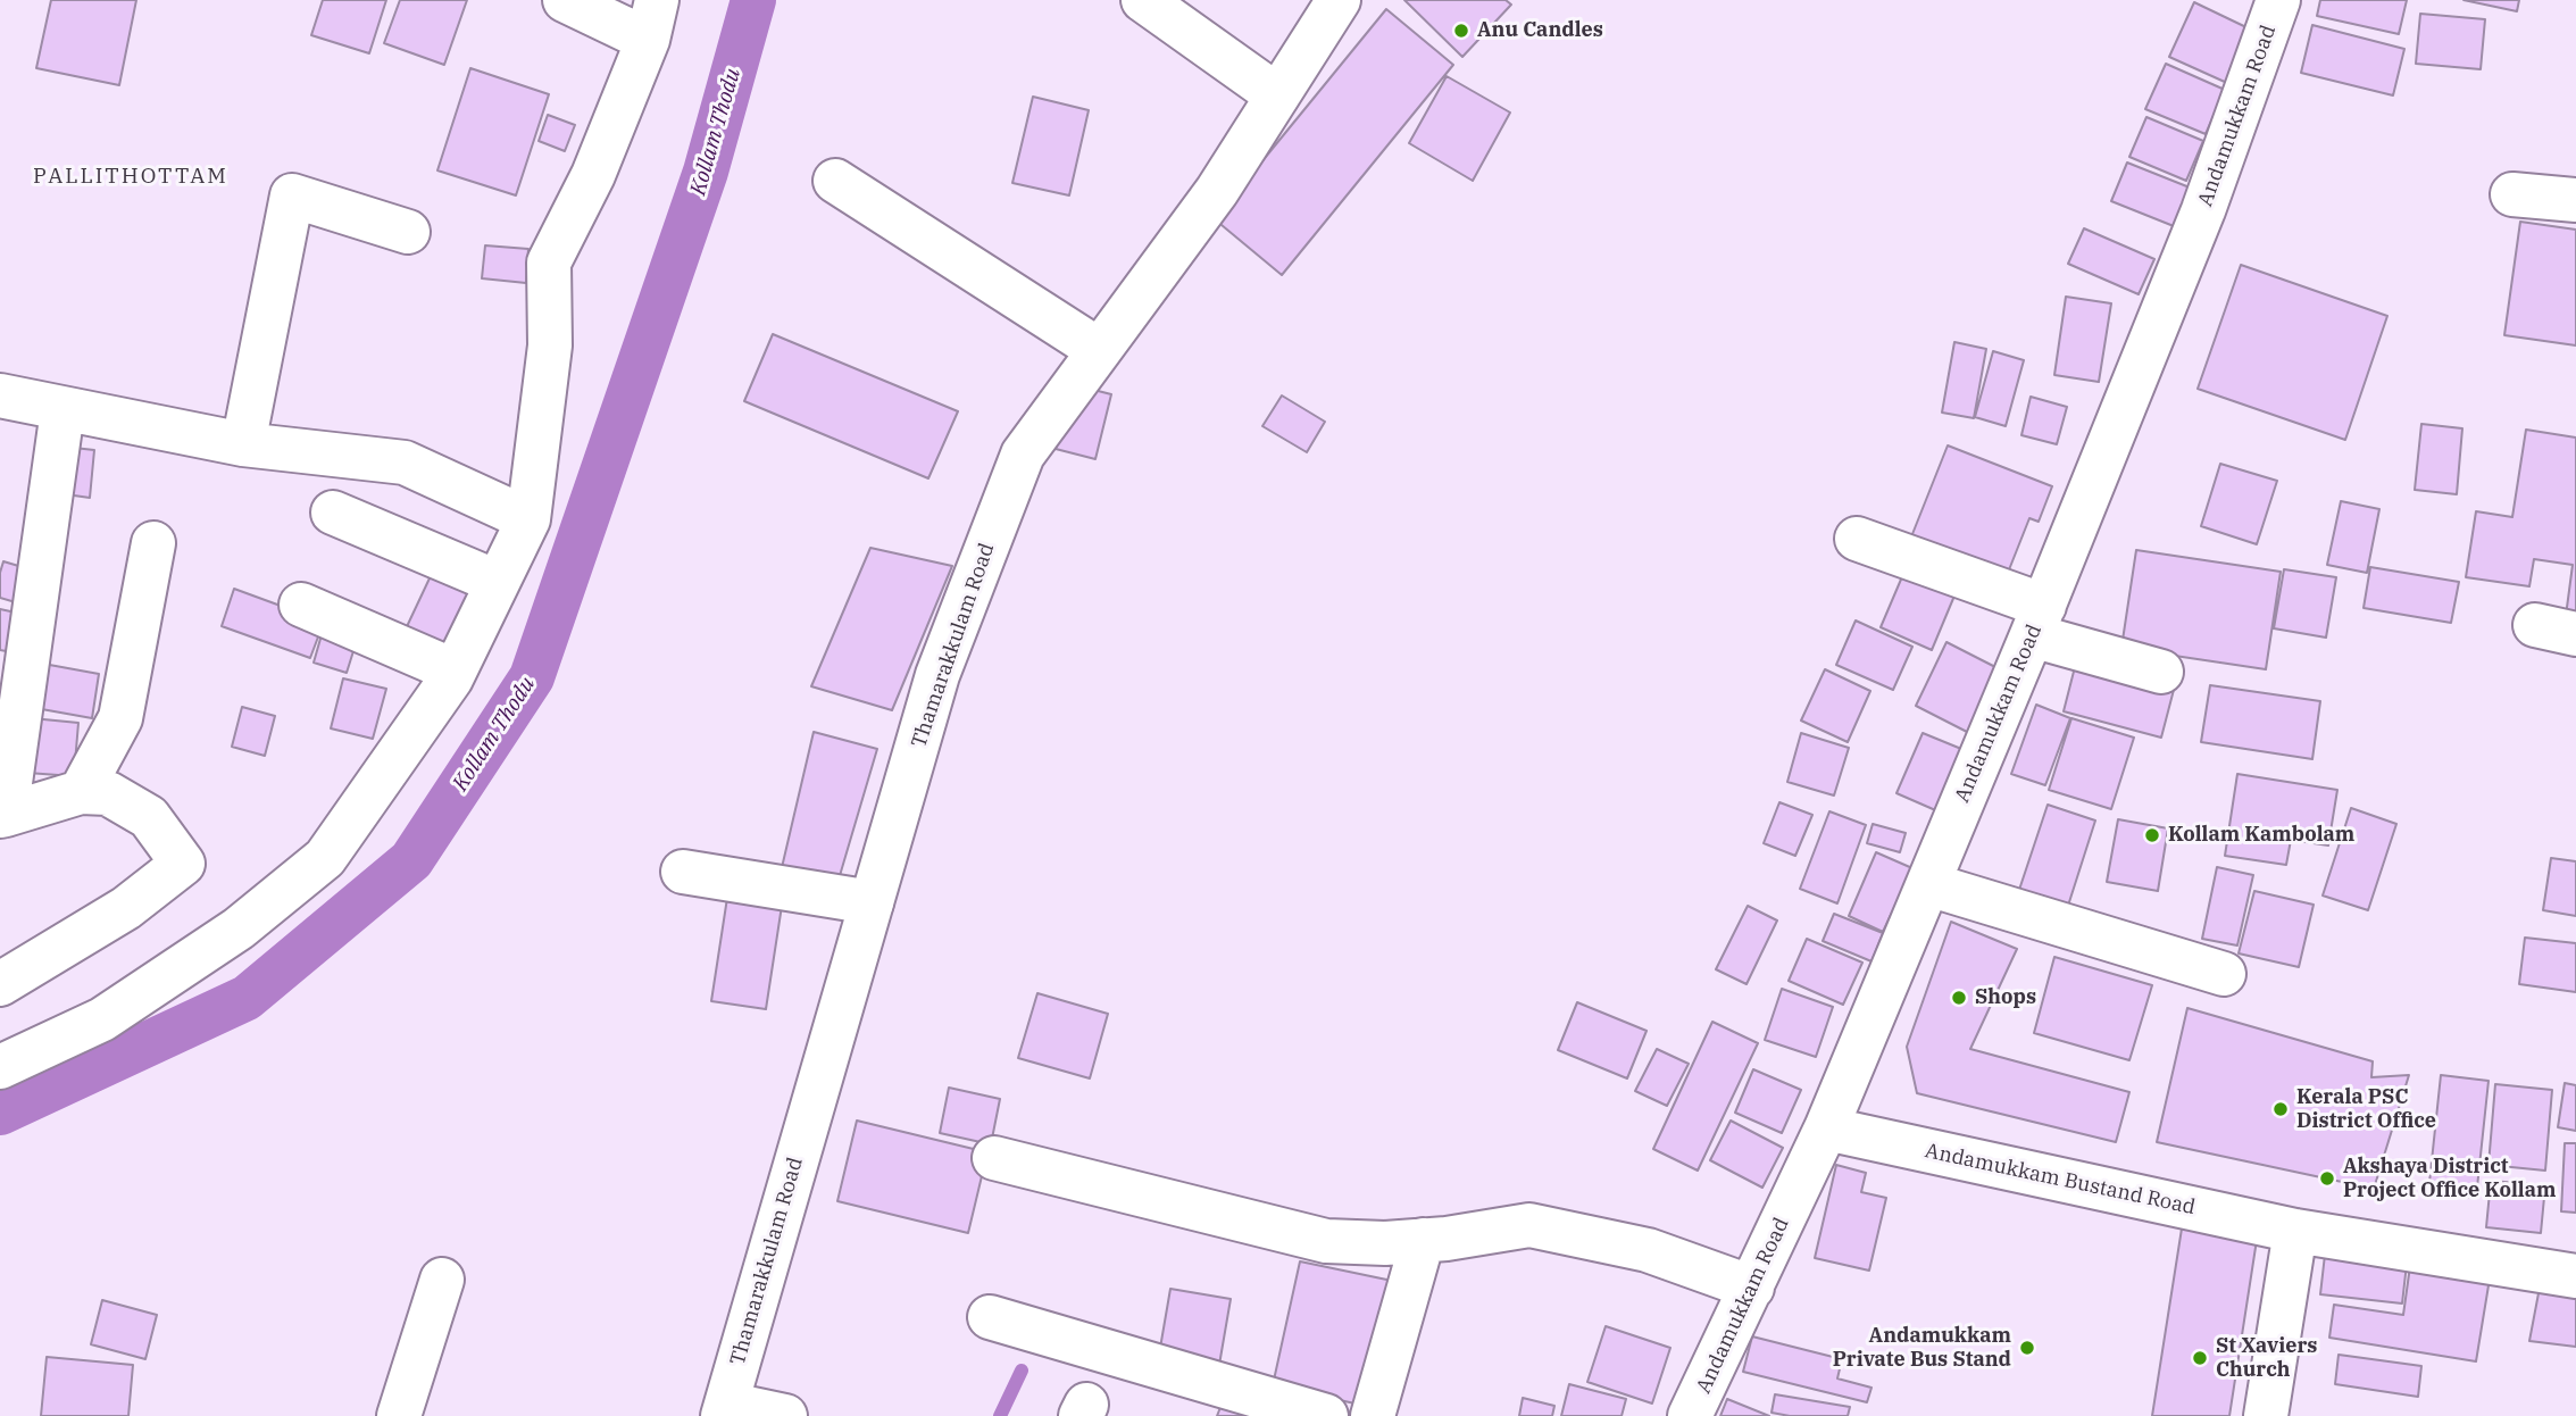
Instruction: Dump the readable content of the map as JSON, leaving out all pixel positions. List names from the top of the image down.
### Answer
{
  "streets": {
    "street": ["Andamukkam Road", "Thamarakkulam Road", "Andamukkam Bustand Road"]
  },
  "crossings": [
    ["Andamukkam Road", "Andamukkam Bustand Road"]
  ],
  "districts": ["PALLITHOTTAM"],
  "water": ["Kollam Thodu"],
  "places": [
    "Anu Candles",
    "Kollam Kambolam",
    "Shops",
    "Kerala PSC District Office",
    "Akshaya District Project Office Kollam",
    "Andamukkam Private Bus Stand",
    "St Xaviers Church"
  ]
}
